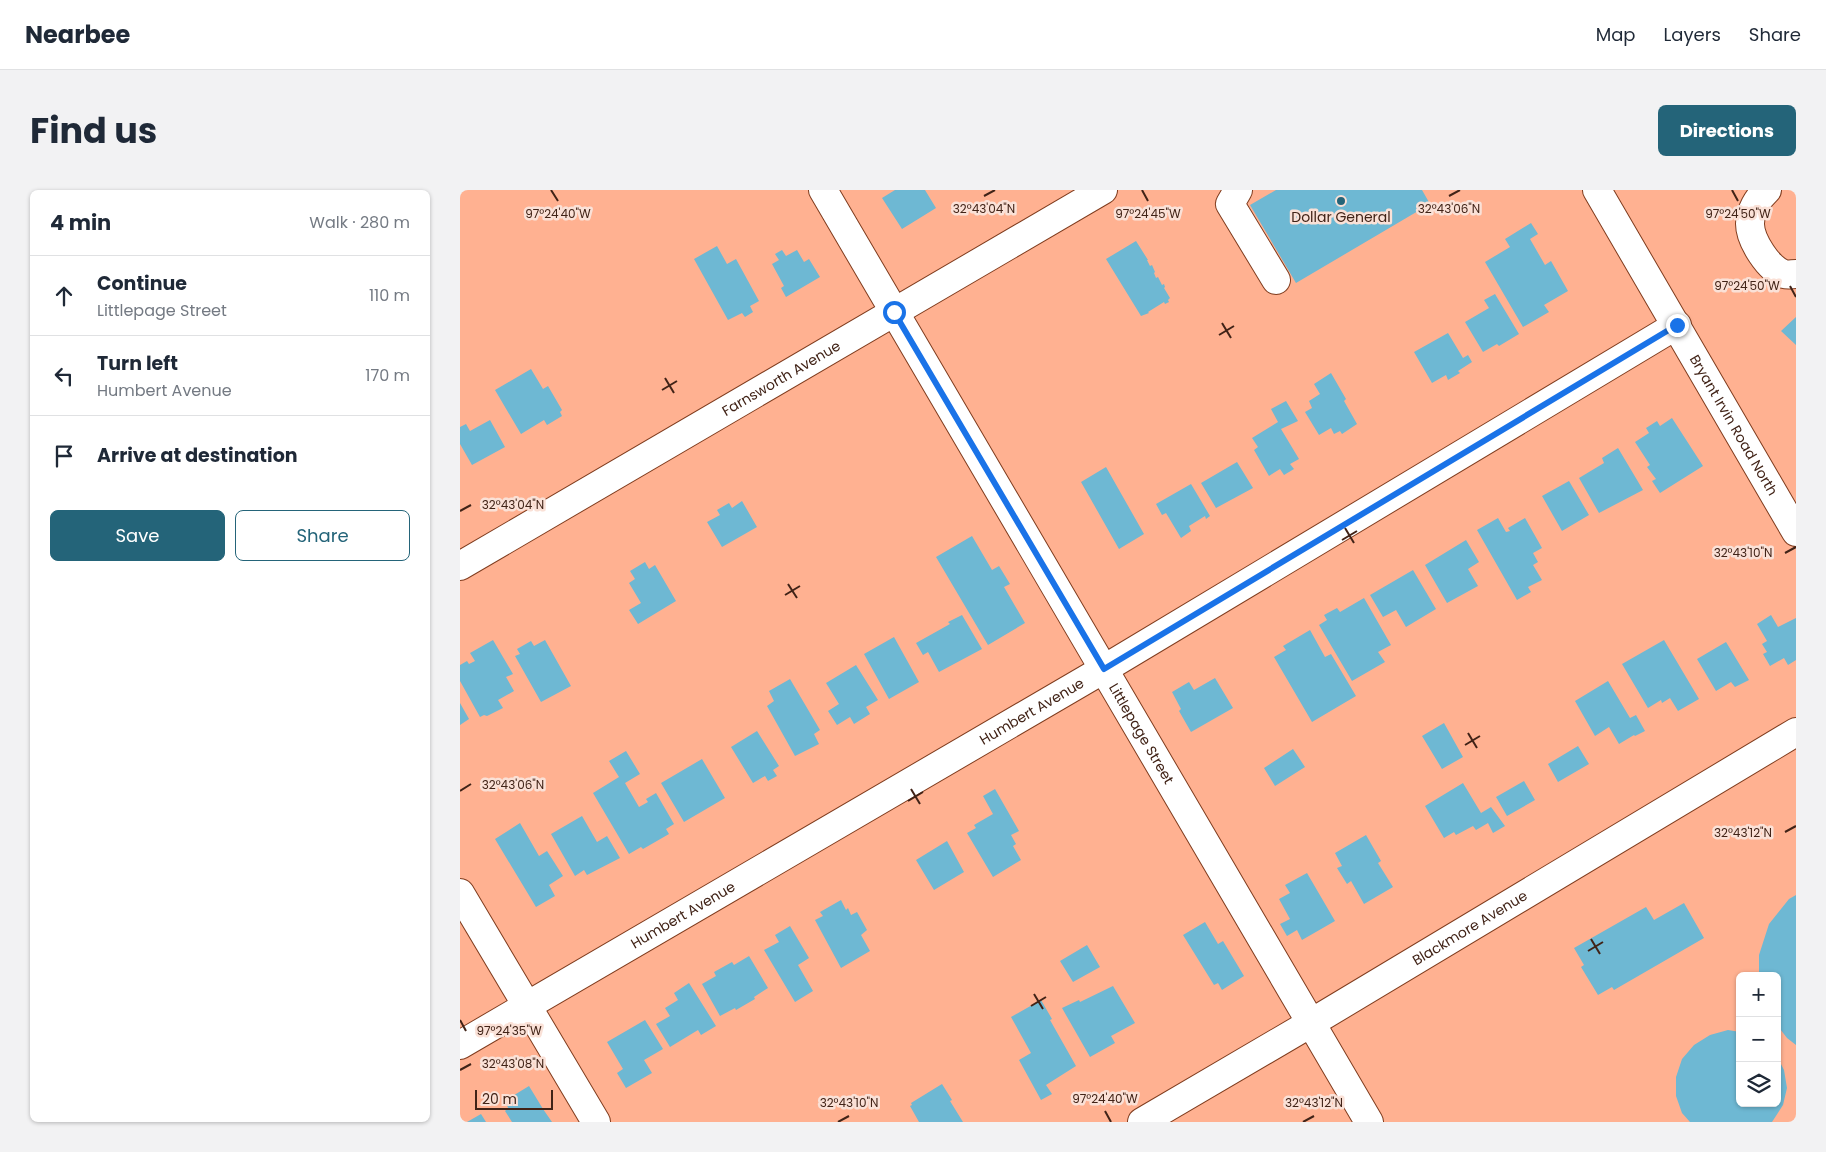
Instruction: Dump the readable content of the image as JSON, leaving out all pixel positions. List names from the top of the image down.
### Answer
{
  "streets": {
    "street": [
      "Farnsworth Avenue",
      "Bryant Irvin Road North",
      "Humbert Avenue",
      "Littlepage Street",
      "Blackmore Avenue"
    ]
  },
  "crossings": [
    ["Farnsworth Avenue", "Littlepage Street"],
    ["Bryant Irvin Road North", "Humbert Avenue"],
    ["Humbert Avenue", "Littlepage Street"],
    ["Littlepage Street", "Blackmore Avenue"]
  ],
  "places": ["Dollar General"],
  "scale_bar": "20 m",
  "page": {
    "header": "Nearbee",
    "nav": ["Map", "Layers", "Share"],
    "title": "Find us",
    "buttons": [
      "Directions",
      ["Save", "Share"]
    ],
    "heading": ["4 min", "Walk · 280 m"],
    "list": [
      ["Continue", "Littlepage Street", "110 m"],
      ["Turn left", "Humbert Avenue", "170 m"],
      "Arrive at destination"
    ],
    "map_buttons": ["+", "−"],
    "scale": "20 m"
  },
  "coordinates": [
    "32°43'04\"N",
    "32°43'06\"N",
    "97°24'50\"W",
    "97°24'40\"W",
    "97°24'45\"W",
    "32°43'10\"N",
    "32°43'12\"N",
    "97°24'35\"W",
    "32°43'08\"N"
  ]
}
